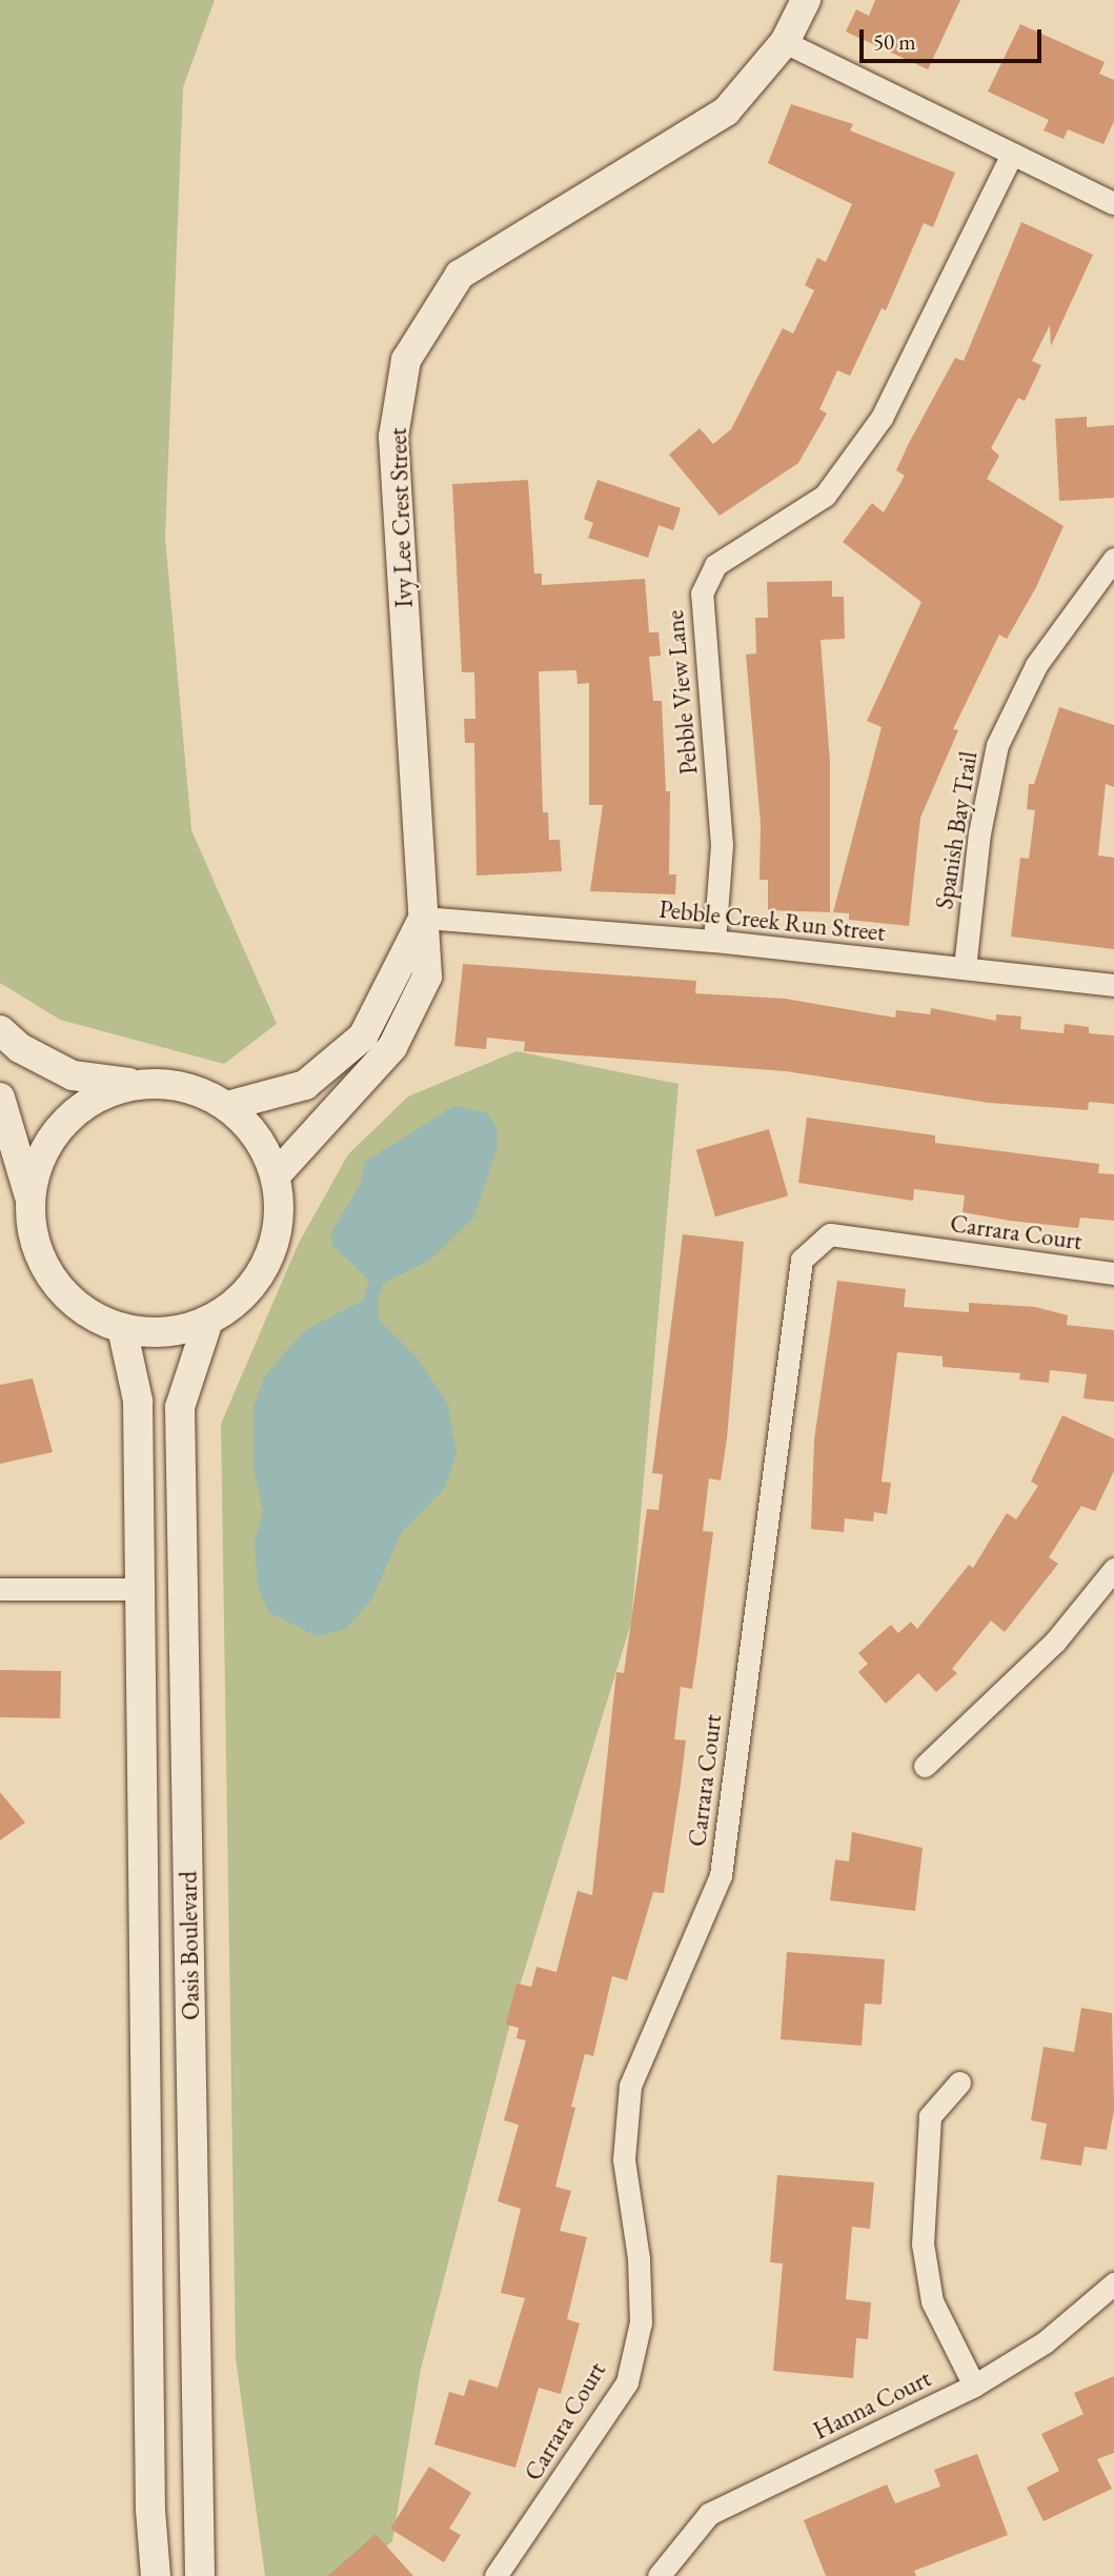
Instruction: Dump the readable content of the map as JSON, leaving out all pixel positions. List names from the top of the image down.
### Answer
{
  "streets": {
    "main road": ["Ivy Lee Crest Street", "Oasis Boulevard"],
    "street": [
      "Pebble View Lane",
      "Spanish Bay Trail",
      "Pebble Creek Run Street",
      "Carrara Court",
      "Hanna Court"
    ]
  },
  "crossings": [
    ["Ivy Lee Crest Street", "Pebble Creek Run Street"],
    ["Ivy Lee Crest Street", "Oasis Boulevard"],
    ["Pebble View Lane", "Pebble Creek Run Street"],
    ["Spanish Bay Trail", "Pebble Creek Run Street"]
  ],
  "scale_bar": "50 m"
}
